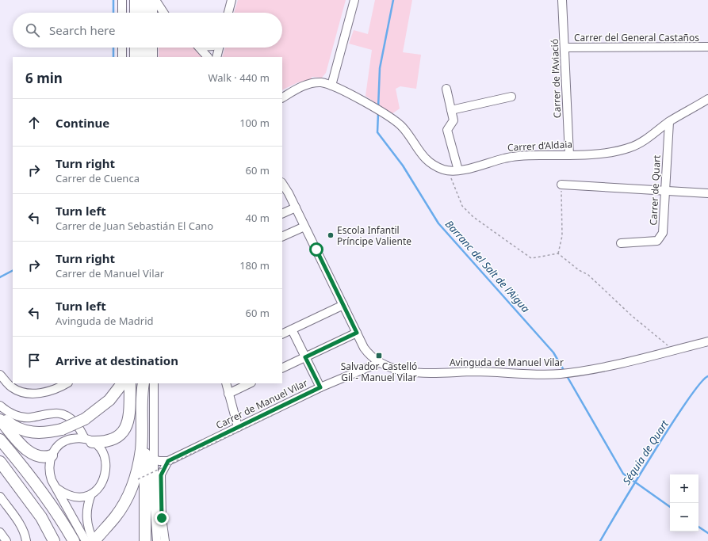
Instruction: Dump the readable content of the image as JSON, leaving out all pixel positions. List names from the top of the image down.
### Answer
{
  "streets": {
    "street": [
      "Carrer del General Castaños",
      "Carrer de l’Aviació",
      "Carrer d’Aldaia",
      "Carrer de Quart",
      "Avinguda de Manuel Vilar",
      "Carrer de Manuel Vilar"
    ]
  },
  "crossings": [
    ["Carrer del General Castaños", "Carrer de l’Aviació"],
    ["Carrer de l’Aviació", "Carrer d’Aldaia"],
    ["Carrer d’Aldaia", "Carrer de Quart"],
    ["Avinguda de Manuel Vilar", "Carrer de Manuel Vilar"]
  ],
  "water": ["Barranc del Salt de l'Aigua", "Séquia de Quart"],
  "places": {
    "other": ["Escola Infantil Príncipe Valiente"],
    "transit": ["Salvador Castelló Gil - Manuel Vilar"]
  },
  "page": {
    "search": "Search here",
    "heading": ["6 min", "Walk · 440 m"],
    "list": [
      ["Continue", "100 m"],
      ["Turn right", "Carrer de Cuenca", "60 m"],
      ["Turn left", "Carrer de Juan Sebastián El Cano", "40 m"],
      ["Turn right", "Carrer de Manuel Vilar", "180 m"],
      ["Turn left", "Avinguda de Madrid", "60 m"],
      "Arrive at destination"
    ],
    "map_buttons": ["+", "−"]
  }
}
